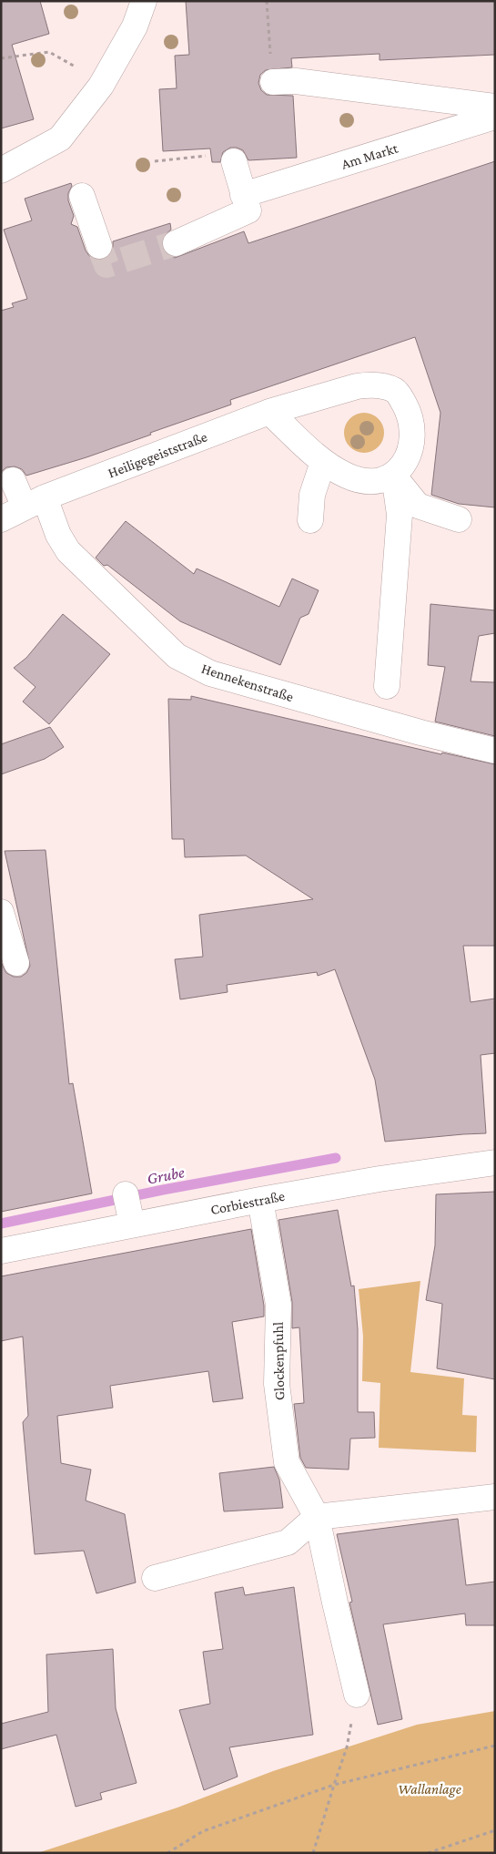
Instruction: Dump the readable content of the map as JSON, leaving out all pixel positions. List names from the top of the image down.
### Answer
{
  "streets": {
    "street": [
      "Am Markt",
      "Heiligegeiststraße",
      "Hennekenstraße",
      "Corbiestraße",
      "Glockenpfuhl"
    ]
  },
  "crossings": [
    ["Heiligegeiststraße", "Hennekenstraße"],
    ["Corbiestraße", "Glockenpfuhl"]
  ],
  "water": ["Grube"],
  "parks": ["Wallanlage"]
}
